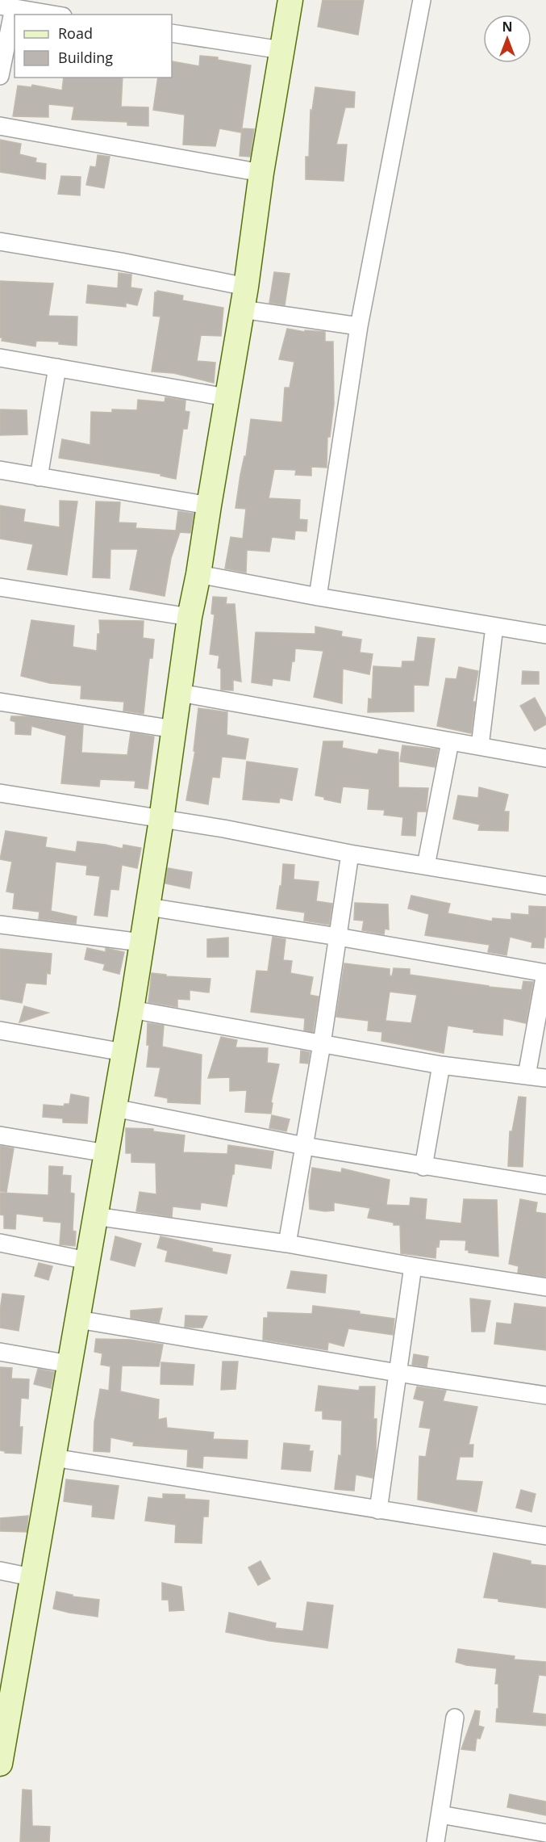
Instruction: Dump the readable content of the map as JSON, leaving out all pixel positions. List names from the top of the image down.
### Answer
{
  "legend": ["Road", "Building"],
  "north": "top"
}
